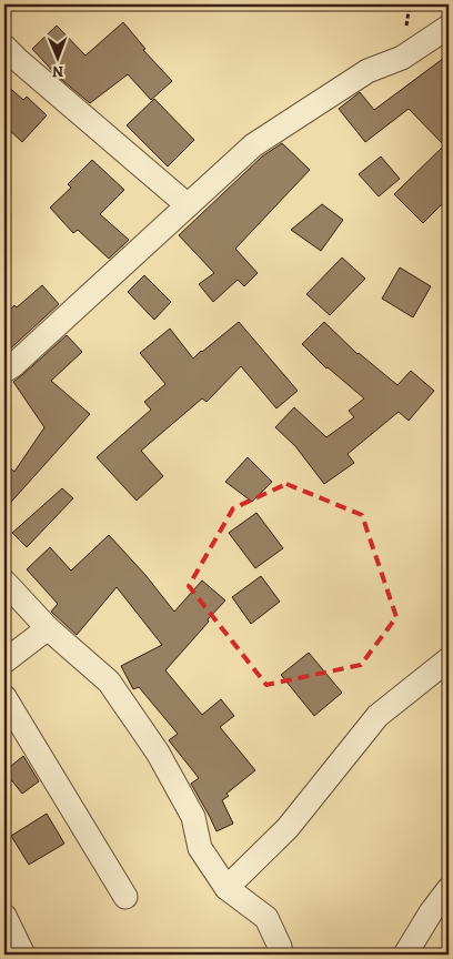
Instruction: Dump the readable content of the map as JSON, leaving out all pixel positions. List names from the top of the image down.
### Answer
{
  "north": "bottom"
}
